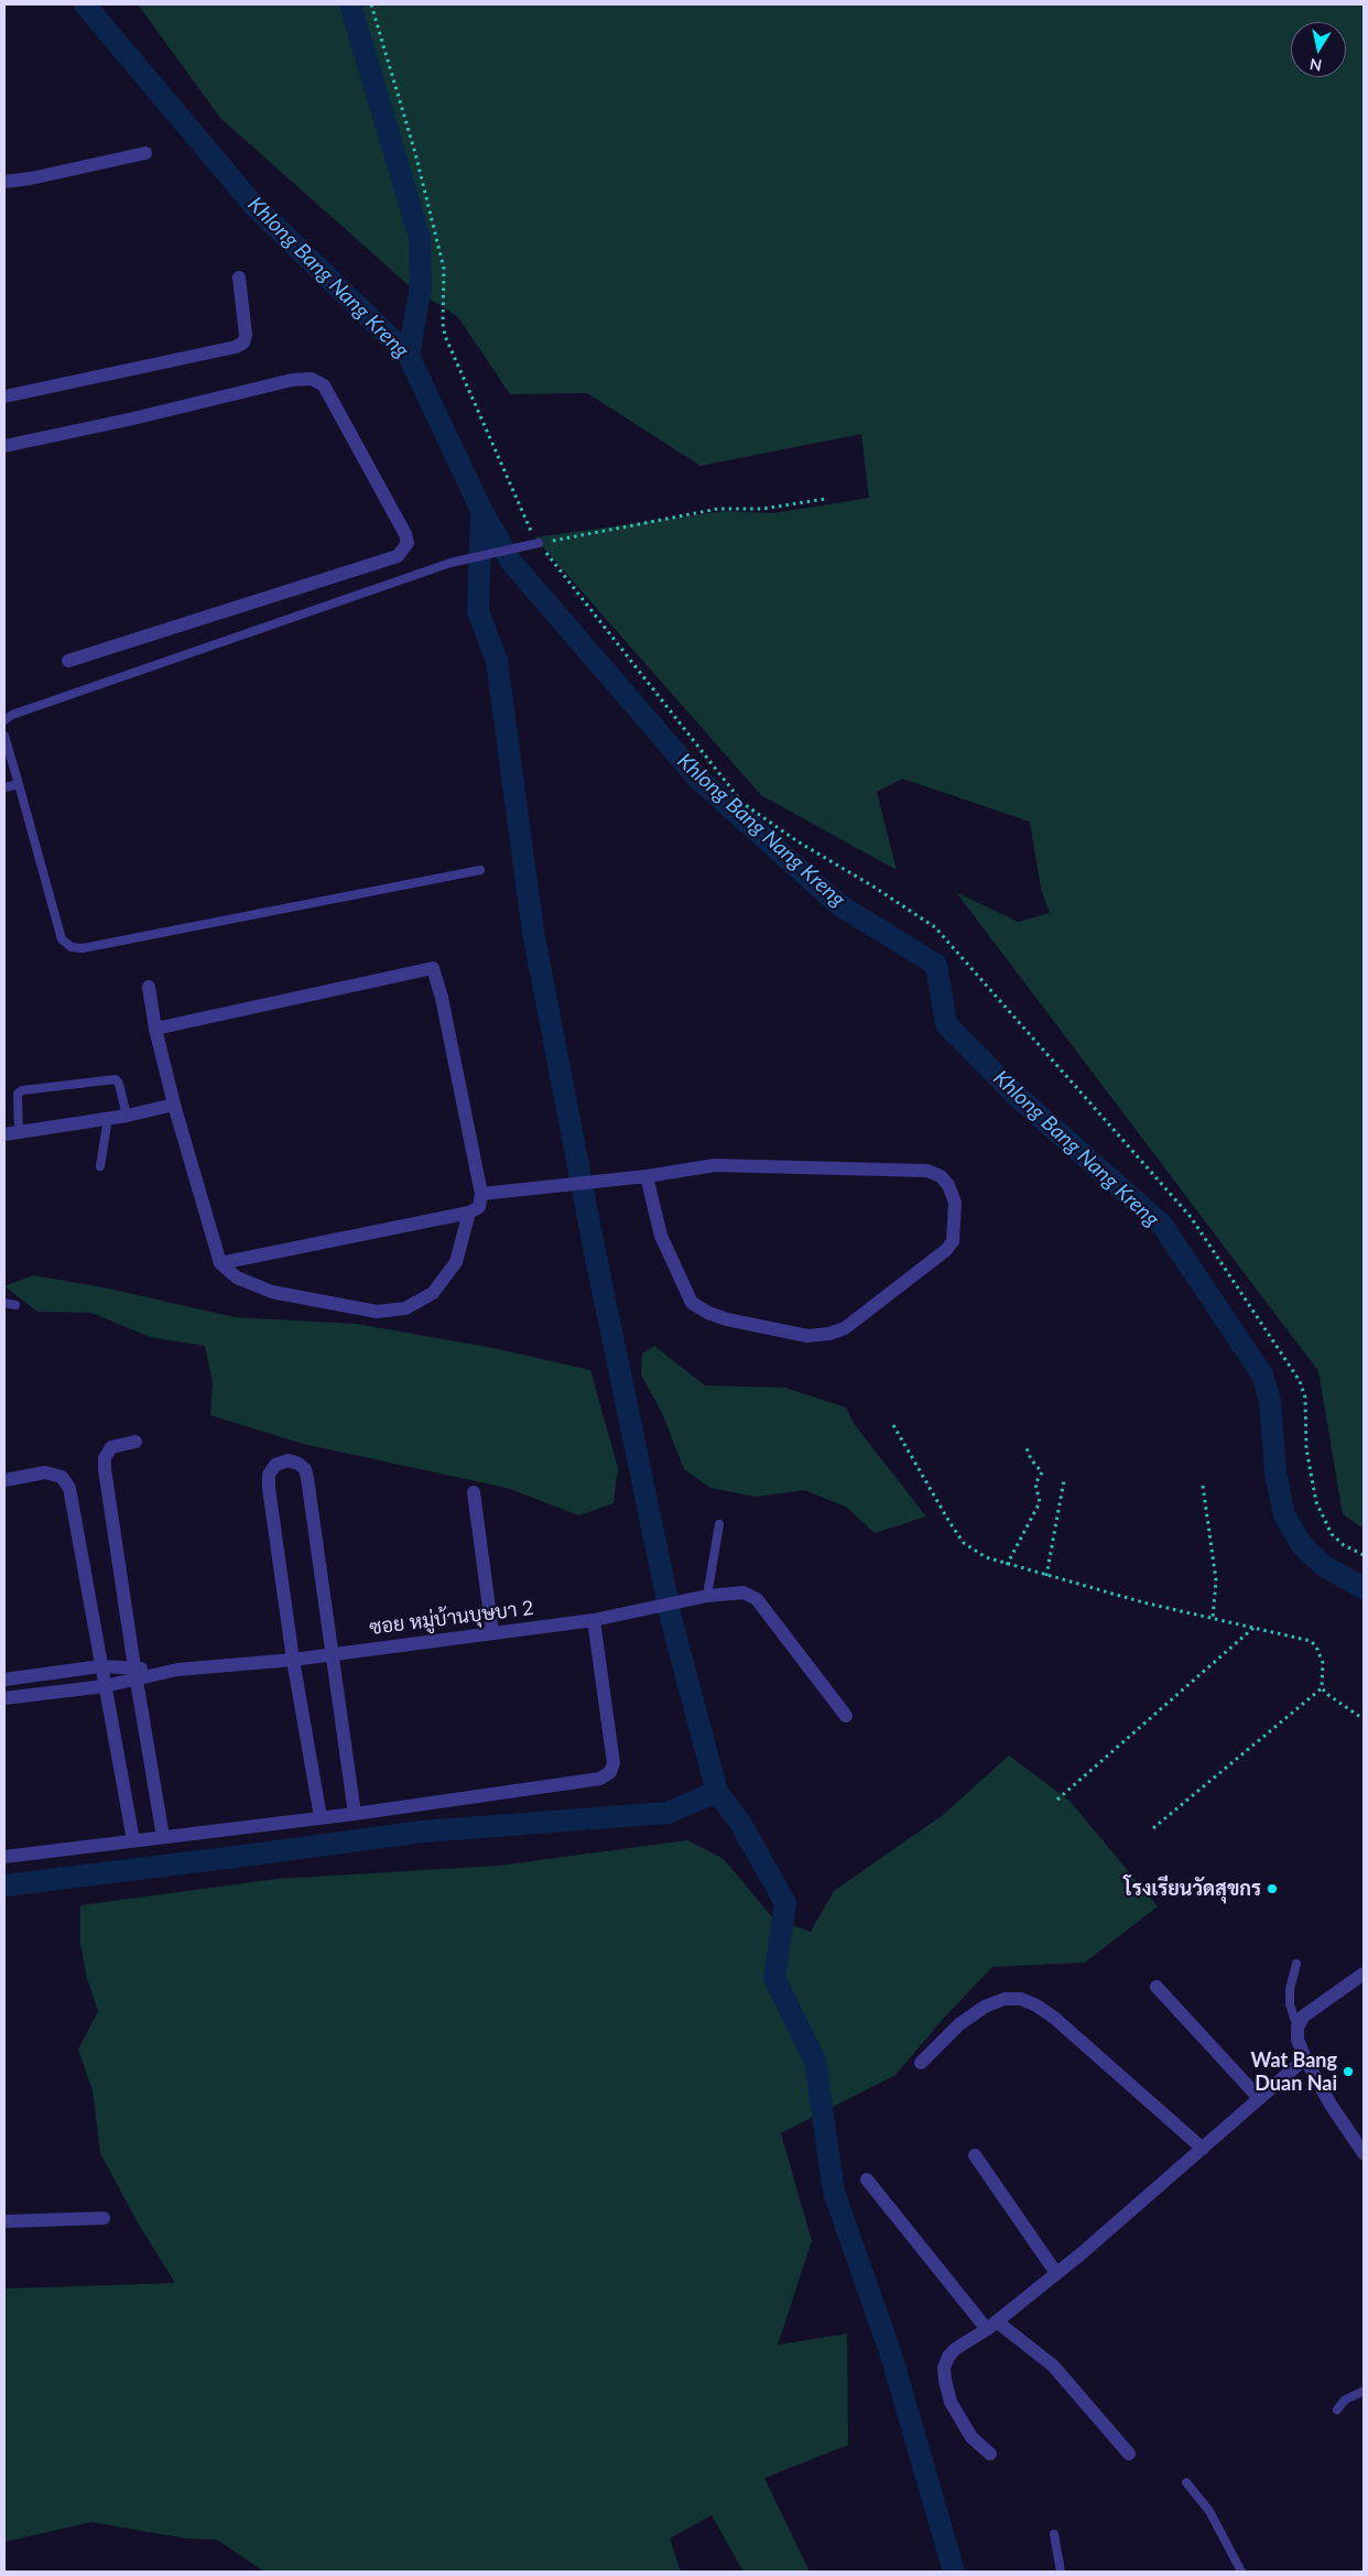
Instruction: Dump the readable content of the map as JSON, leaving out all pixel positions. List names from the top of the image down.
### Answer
{
  "streets": {
    "street": ["ซอย หมู่บ้านบุษบา 2"]
  },
  "water": ["Khlong Bang Nang Kreng"],
  "places": ["โรงเรียนวัดสุขกร", "Wat Bang Duan Nai"],
  "north": "bottom"
}
